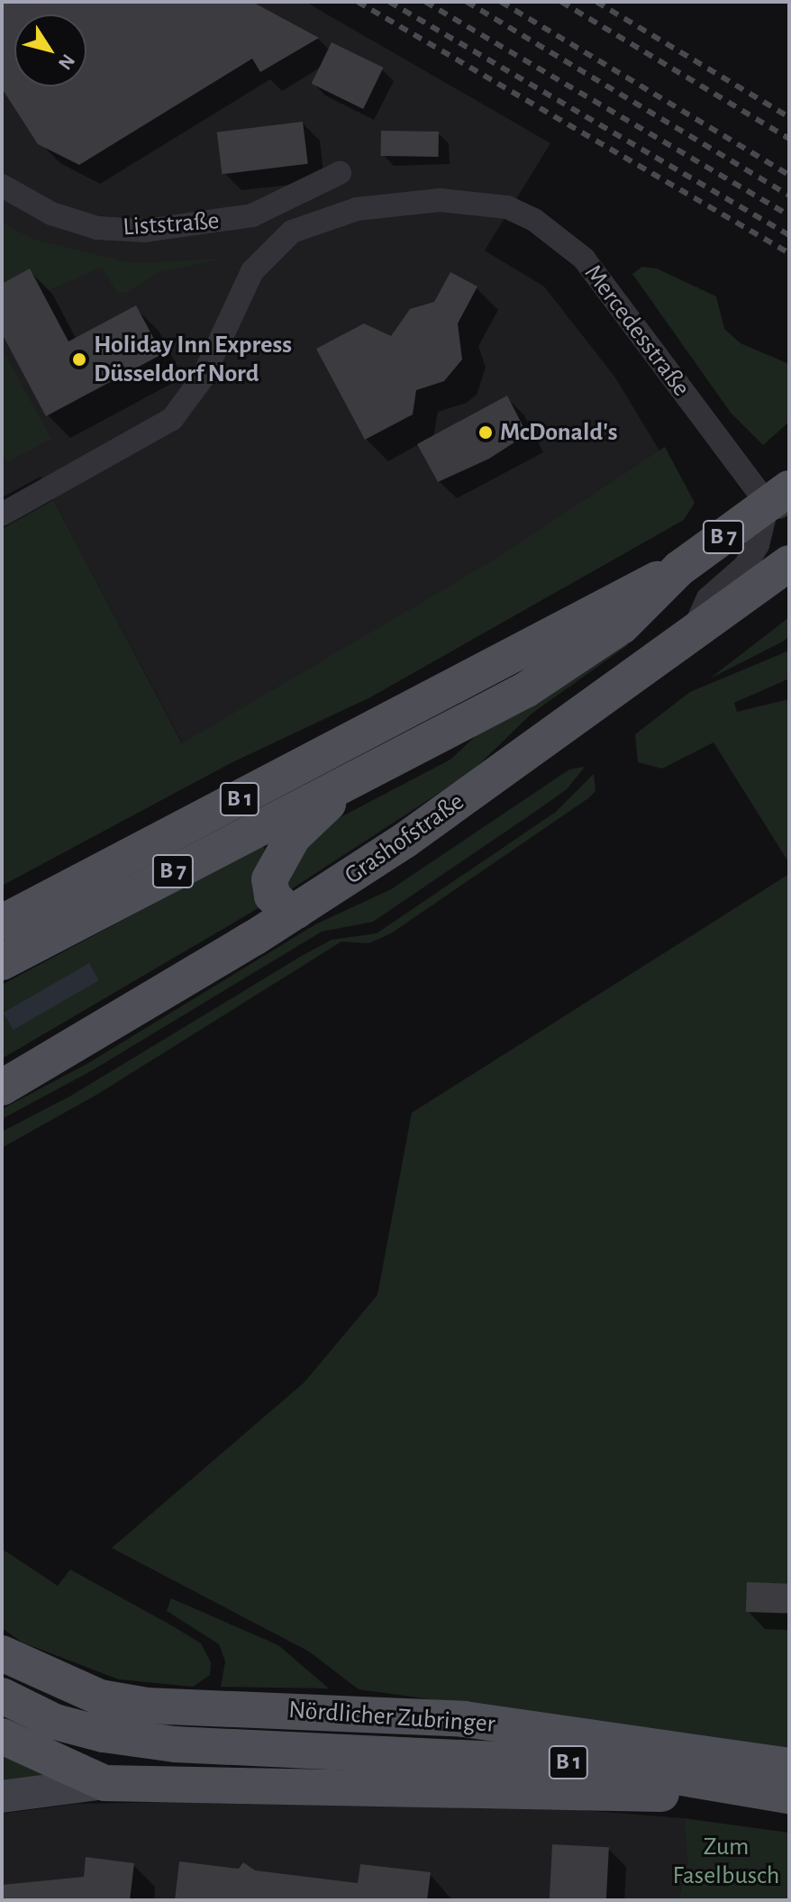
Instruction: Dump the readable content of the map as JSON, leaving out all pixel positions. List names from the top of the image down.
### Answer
{
  "streets": {
    "main road": [
      "B 7",
      "B 1",
      "Grashofstraße",
      "Nördlicher Zubringer"
    ],
    "street": ["Liststraße", "Mercedesstraße"]
  },
  "crossings": [
    ["Mercedesstraße", "B 7"],
    ["B 7", "B 1"]
  ],
  "parks": ["Zum Faselbusch"],
  "places": ["Holiday Inn Express Düsseldorf Nord", "McDonald's"],
  "north": "bottom right"
}
